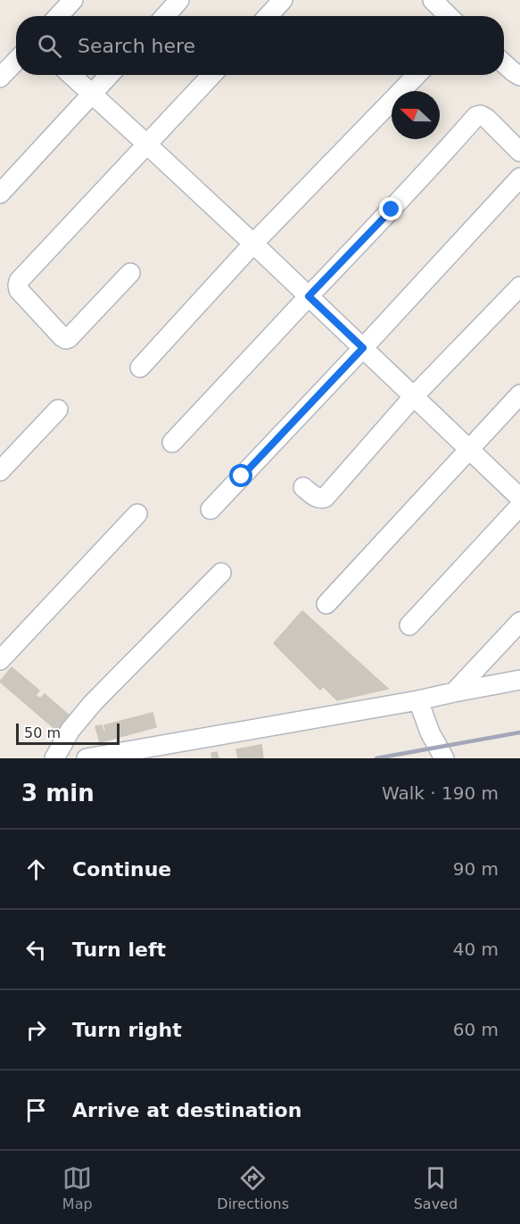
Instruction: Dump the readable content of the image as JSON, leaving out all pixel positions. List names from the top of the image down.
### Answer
{
  "scale_bar": "50 m",
  "north": "left",
  "page": {
    "search": "Search here",
    "scale": "50 m",
    "heading": ["3 min", "Walk · 190 m"],
    "list": [
      ["Continue", "90 m"],
      ["Turn left", "40 m"],
      ["Turn right", "60 m"],
      "Arrive at destination"
    ],
    "nav": ["Map", "Directions", "Saved"]
  }
}
